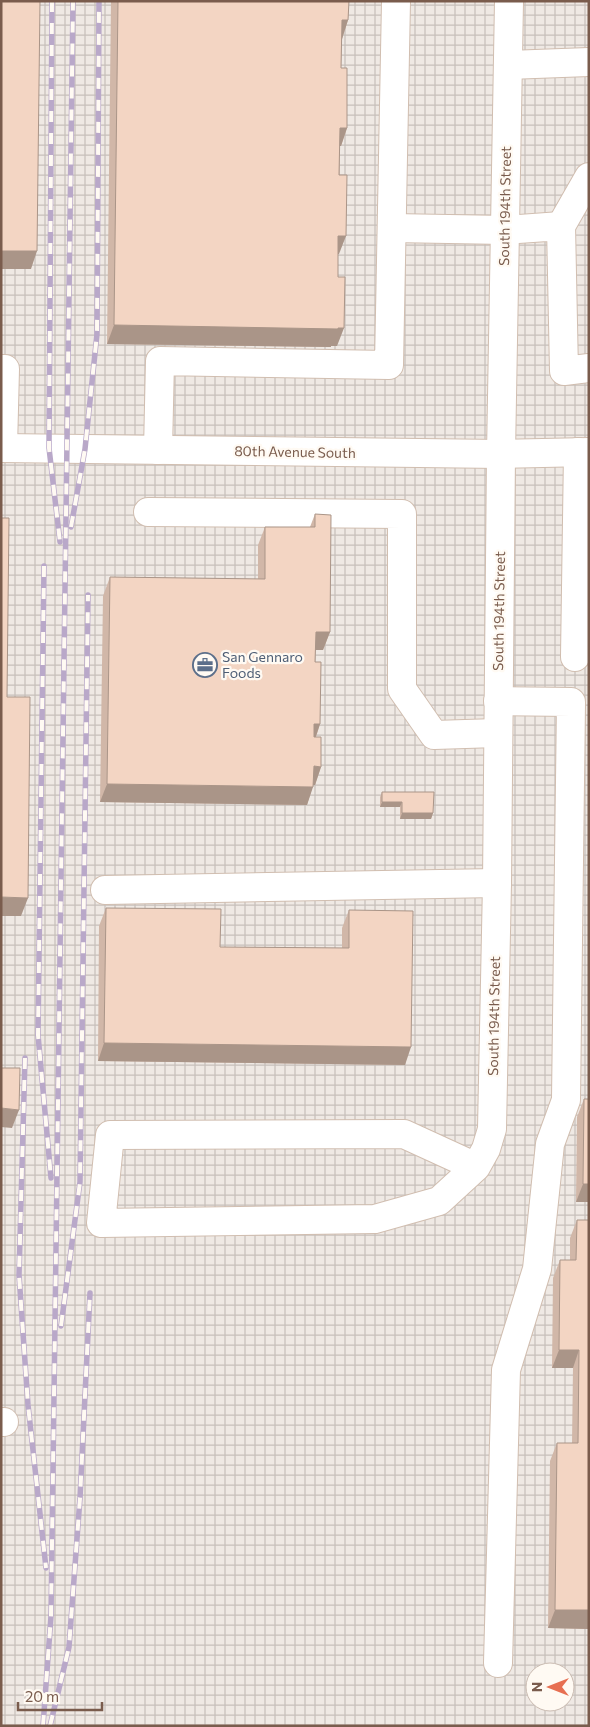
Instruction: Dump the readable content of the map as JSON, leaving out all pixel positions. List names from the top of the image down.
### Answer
{
  "streets": {
    "street": ["South 194th Street", "80th Avenue South"]
  },
  "crossings": [
    ["South 194th Street", "80th Avenue South"]
  ],
  "places": {
    "office": ["San Gennaro Foods"]
  },
  "scale_bar": "20 m",
  "north": "left"
}
